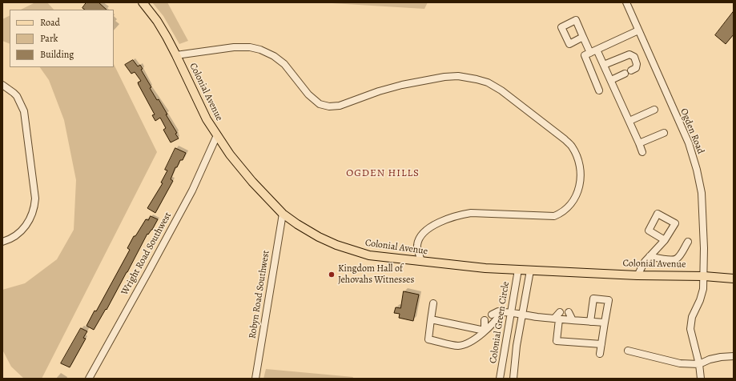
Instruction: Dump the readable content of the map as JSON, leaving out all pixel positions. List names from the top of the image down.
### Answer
{
  "streets": {
    "main road": ["Colonial Avenue"],
    "street": [
      "Ogden Road",
      "Wright Road Southwest",
      "Robyn Road Southwest",
      "Colonial Green Circle"
    ]
  },
  "crossings": [
    ["Colonial Avenue", "Ogden Road"],
    ["Colonial Avenue", "Wright Road Southwest"],
    ["Colonial Avenue", "Robyn Road Southwest"],
    ["Colonial Avenue", "Colonial Green Circle"]
  ],
  "districts": ["OGDEN HILLS"],
  "places": ["Kingdom Hall of Jehovahs Witnesses"],
  "legend": ["Road", "Park", "Building"]
}
